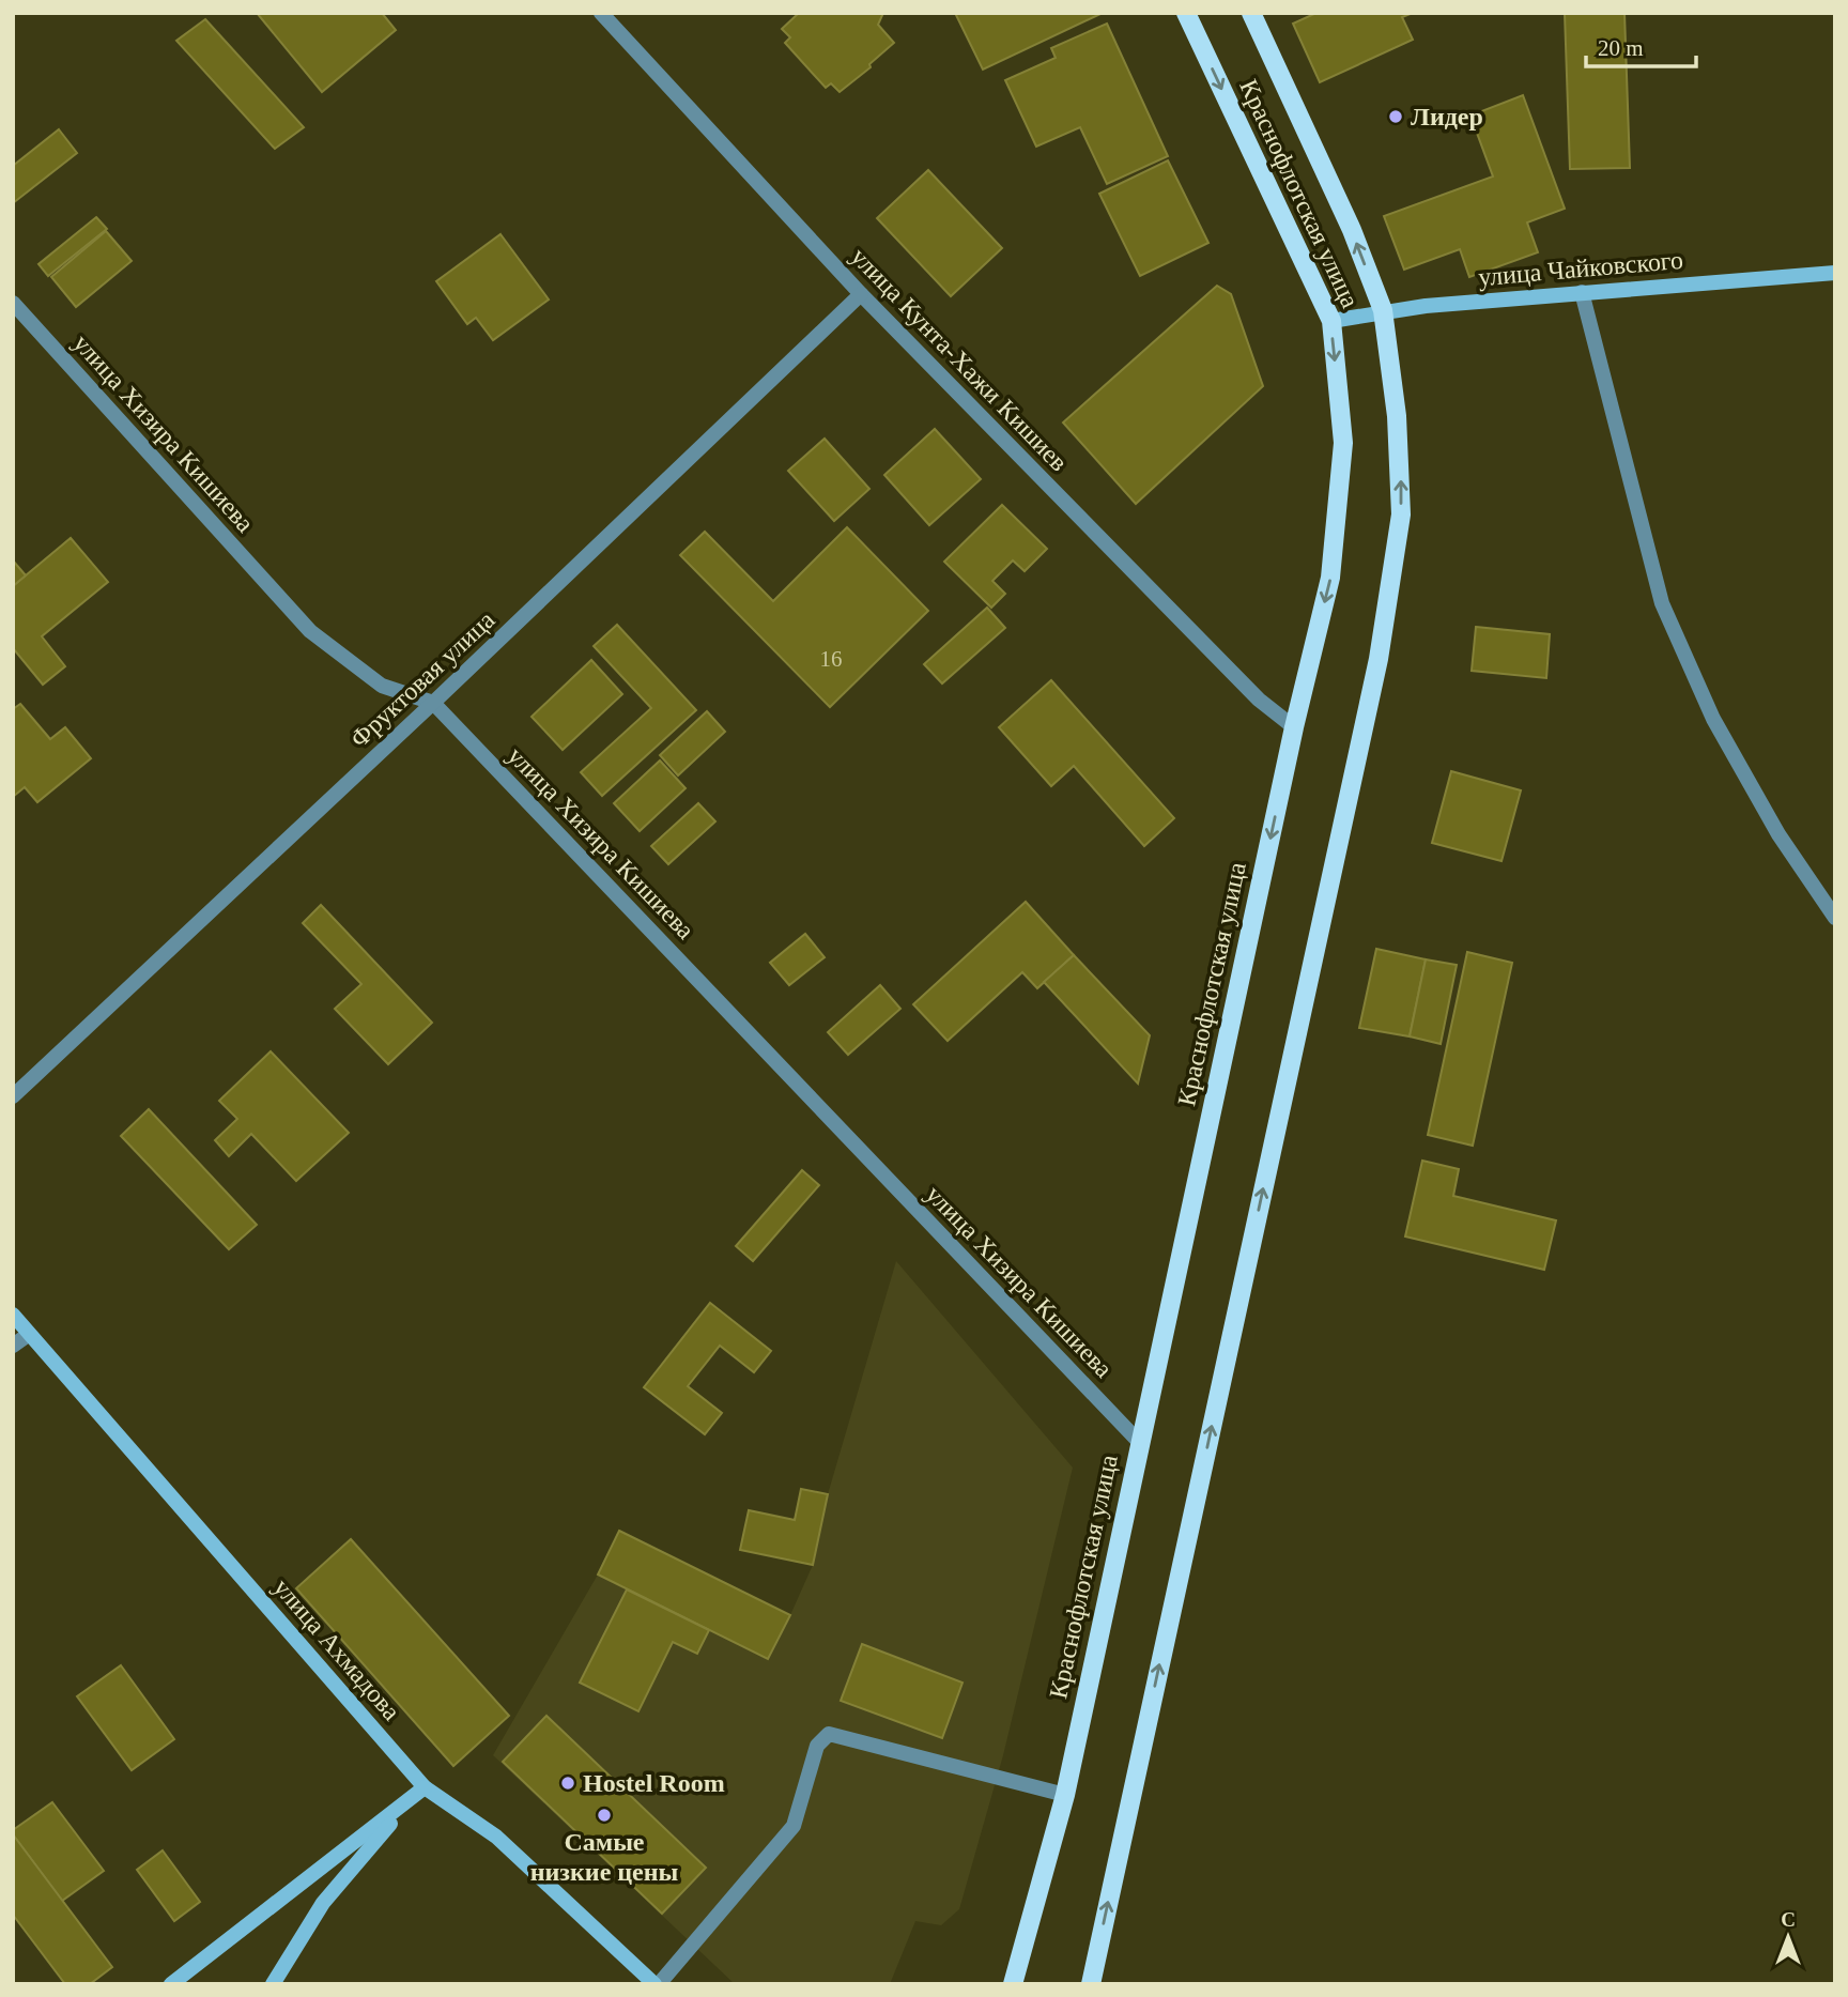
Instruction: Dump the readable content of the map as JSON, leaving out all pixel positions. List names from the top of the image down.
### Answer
{
  "streets": {
    "main road": ["Краснофлотская улица"],
    "street": [
      "улица Чайковского",
      "улица Кунта-Хажи Кишиев",
      "улица Хизира Кишиева",
      "Фруктовая улица",
      "улица Ахмадова"
    ]
  },
  "crossings": [
    ["Краснофлотская улица", "улица Чайковского"],
    ["Краснофлотская улица", "улица Кунта-Хажи Кишиев"],
    ["Краснофлотская улица", "улица Хизира Кишиева"],
    ["улица Кунта-Хажи Кишиев", "Фруктовая улица"],
    ["улица Хизира Кишиева", "Фруктовая улица"]
  ],
  "places": ["Лидер", "Hostel Room", "Самые низкие цены"],
  "house_numbers": ["16"],
  "scale_bar": "20 m",
  "north": "top"
}
